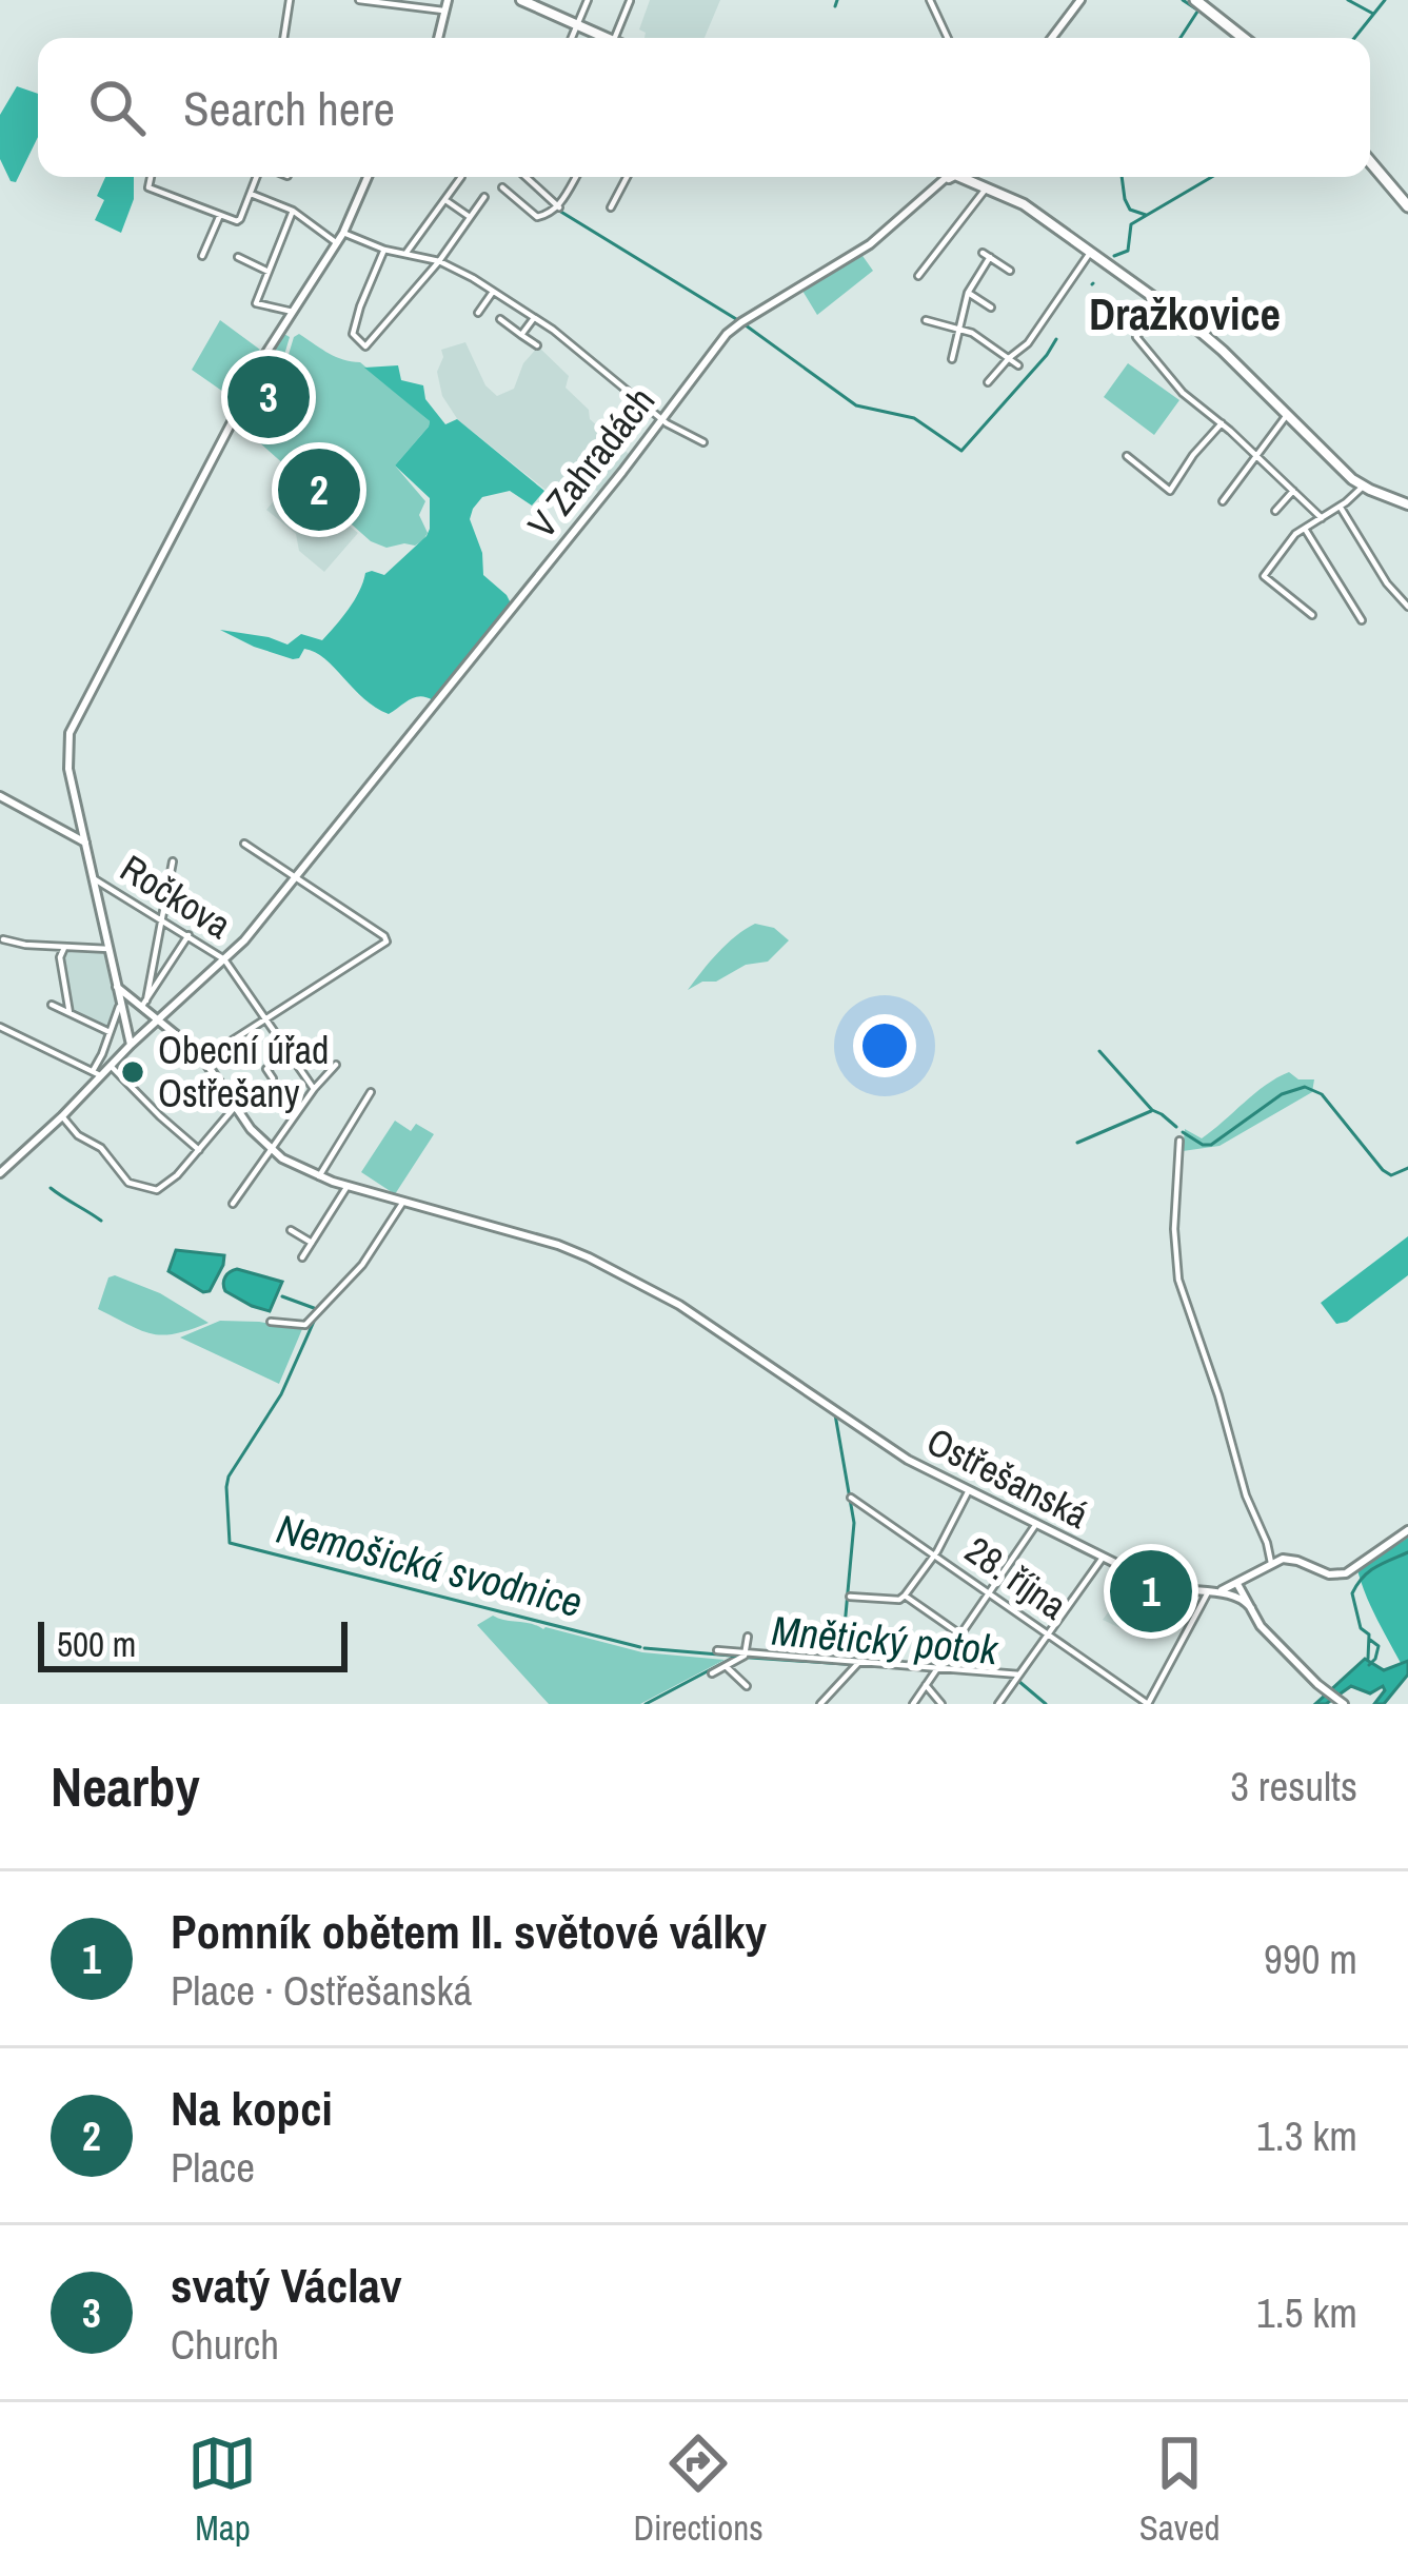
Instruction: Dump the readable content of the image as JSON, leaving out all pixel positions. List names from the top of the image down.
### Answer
{
  "streets": {
    "street": [
      "V Zahradách",
      "Ročkova",
      "Ostřešanská",
      "28. října"
    ]
  },
  "crossings": [
    ["V Zahradách", "Ročkova"]
  ],
  "districts": ["Dražkovice"],
  "water": ["Nemošická svodnice", "Mnětický potok"],
  "places": ["Obecní úřad Ostřešany"],
  "scale_bar": "500 m",
  "page": {
    "search": "Search here",
    "pins": ["3", "2", "1"],
    "scale": "500 m",
    "heading": ["Nearby", "3 results"],
    "list": [
      {
        "mark": "1",
        "name": "Pomník obětem II. světové války",
        "note": "Place · Ostřešanská",
        "value": "990 m"
      },
      {
        "mark": "2",
        "name": "Na kopci",
        "note": "Place",
        "value": "1.3 km"
      },
      {
        "mark": "3",
        "name": "svatý Václav",
        "note": "Church",
        "value": "1.5 km"
      }
    ],
    "nav": ["Map", "Directions", "Saved"]
  }
}
